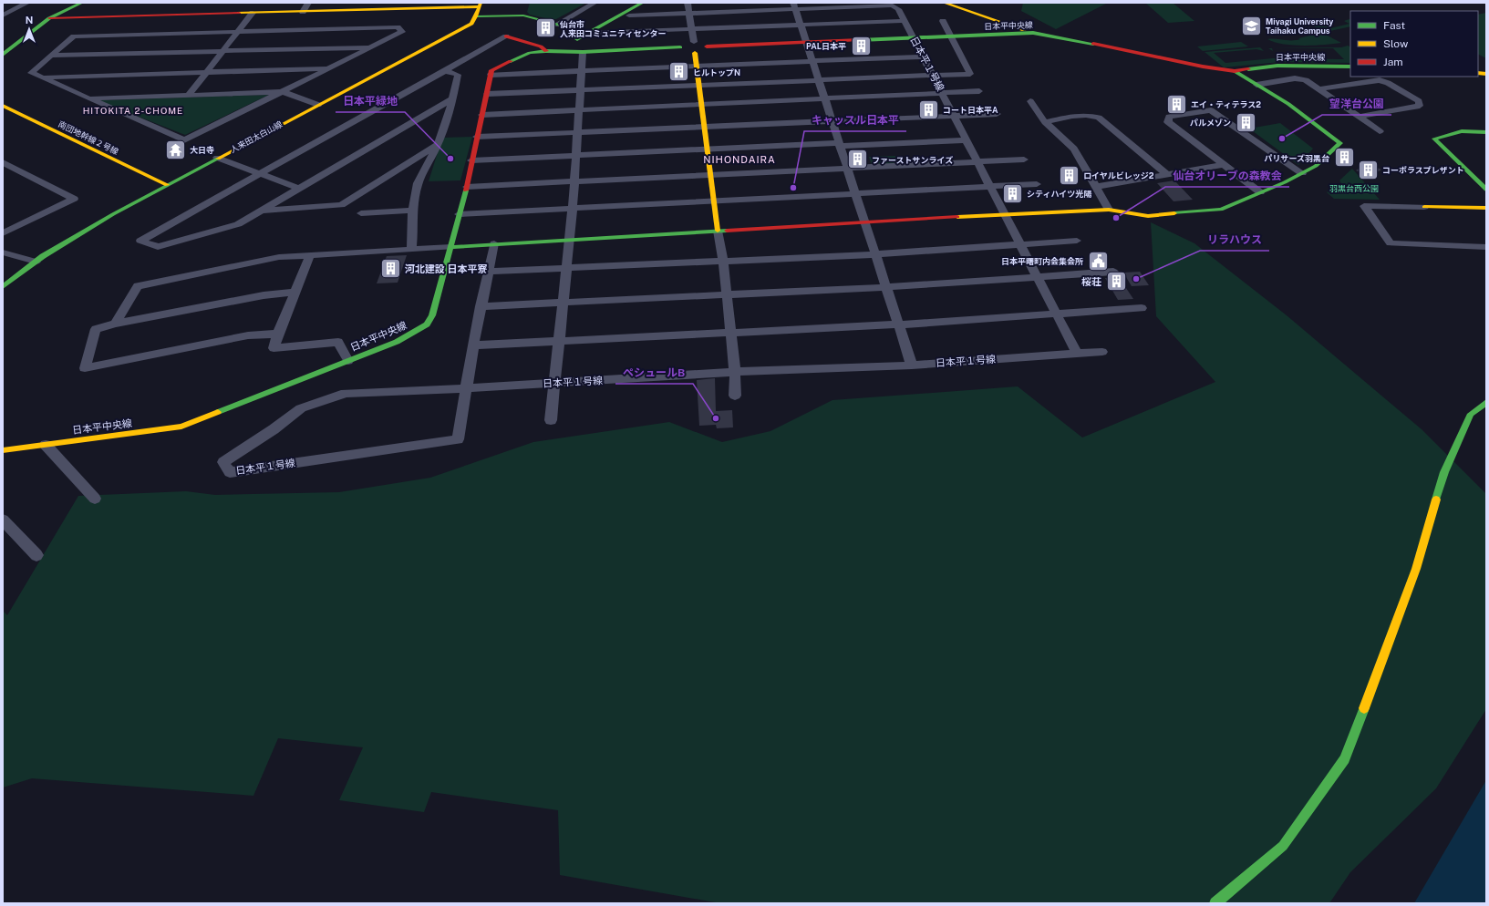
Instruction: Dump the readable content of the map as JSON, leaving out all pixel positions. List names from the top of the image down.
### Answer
{
  "streets": {
    "street": [
      "日本平中央線",
      "日本平１号線",
      "人来田太白山線",
      "南団地幹線２号線"
    ]
  },
  "crossings": [
    ["日本平中央線", "日本平１号線"],
    ["人来田太白山線", "南団地幹線２号線"]
  ],
  "districts": ["HITOKITA 2-CHOME", "NIHONDAIRA"],
  "parks": ["羽黒台西公園"],
  "places": {
    "school or university": ["Miyagi University Taihaku Campus"],
    "building": [
      "仙台市 人来田コミュニティセンター",
      "PAL日本平",
      "ヒルトップN",
      "エイ・ティテラス2",
      "コート日本平A",
      "パルメゾン",
      "パリサーズ羽黒台",
      "ファーストサンライズ",
      "コーポラスプレザント",
      "ロイヤルビレッジ2",
      "シティハイツ光陽",
      "河北建設 日本平寮",
      "桜荘"
    ],
    "other": [
      "望洋台公園",
      "日本平緑地",
      "キャッスル日本平",
      "仙台オリーブの森教会",
      "リラハウス",
      "ぺシュールB"
    ],
    "temple": ["大日寺"],
    "public building": ["日本平曙町内会集会所"]
  },
  "legend": ["Fast", "Slow", "Jam"],
  "north": "top"
}
